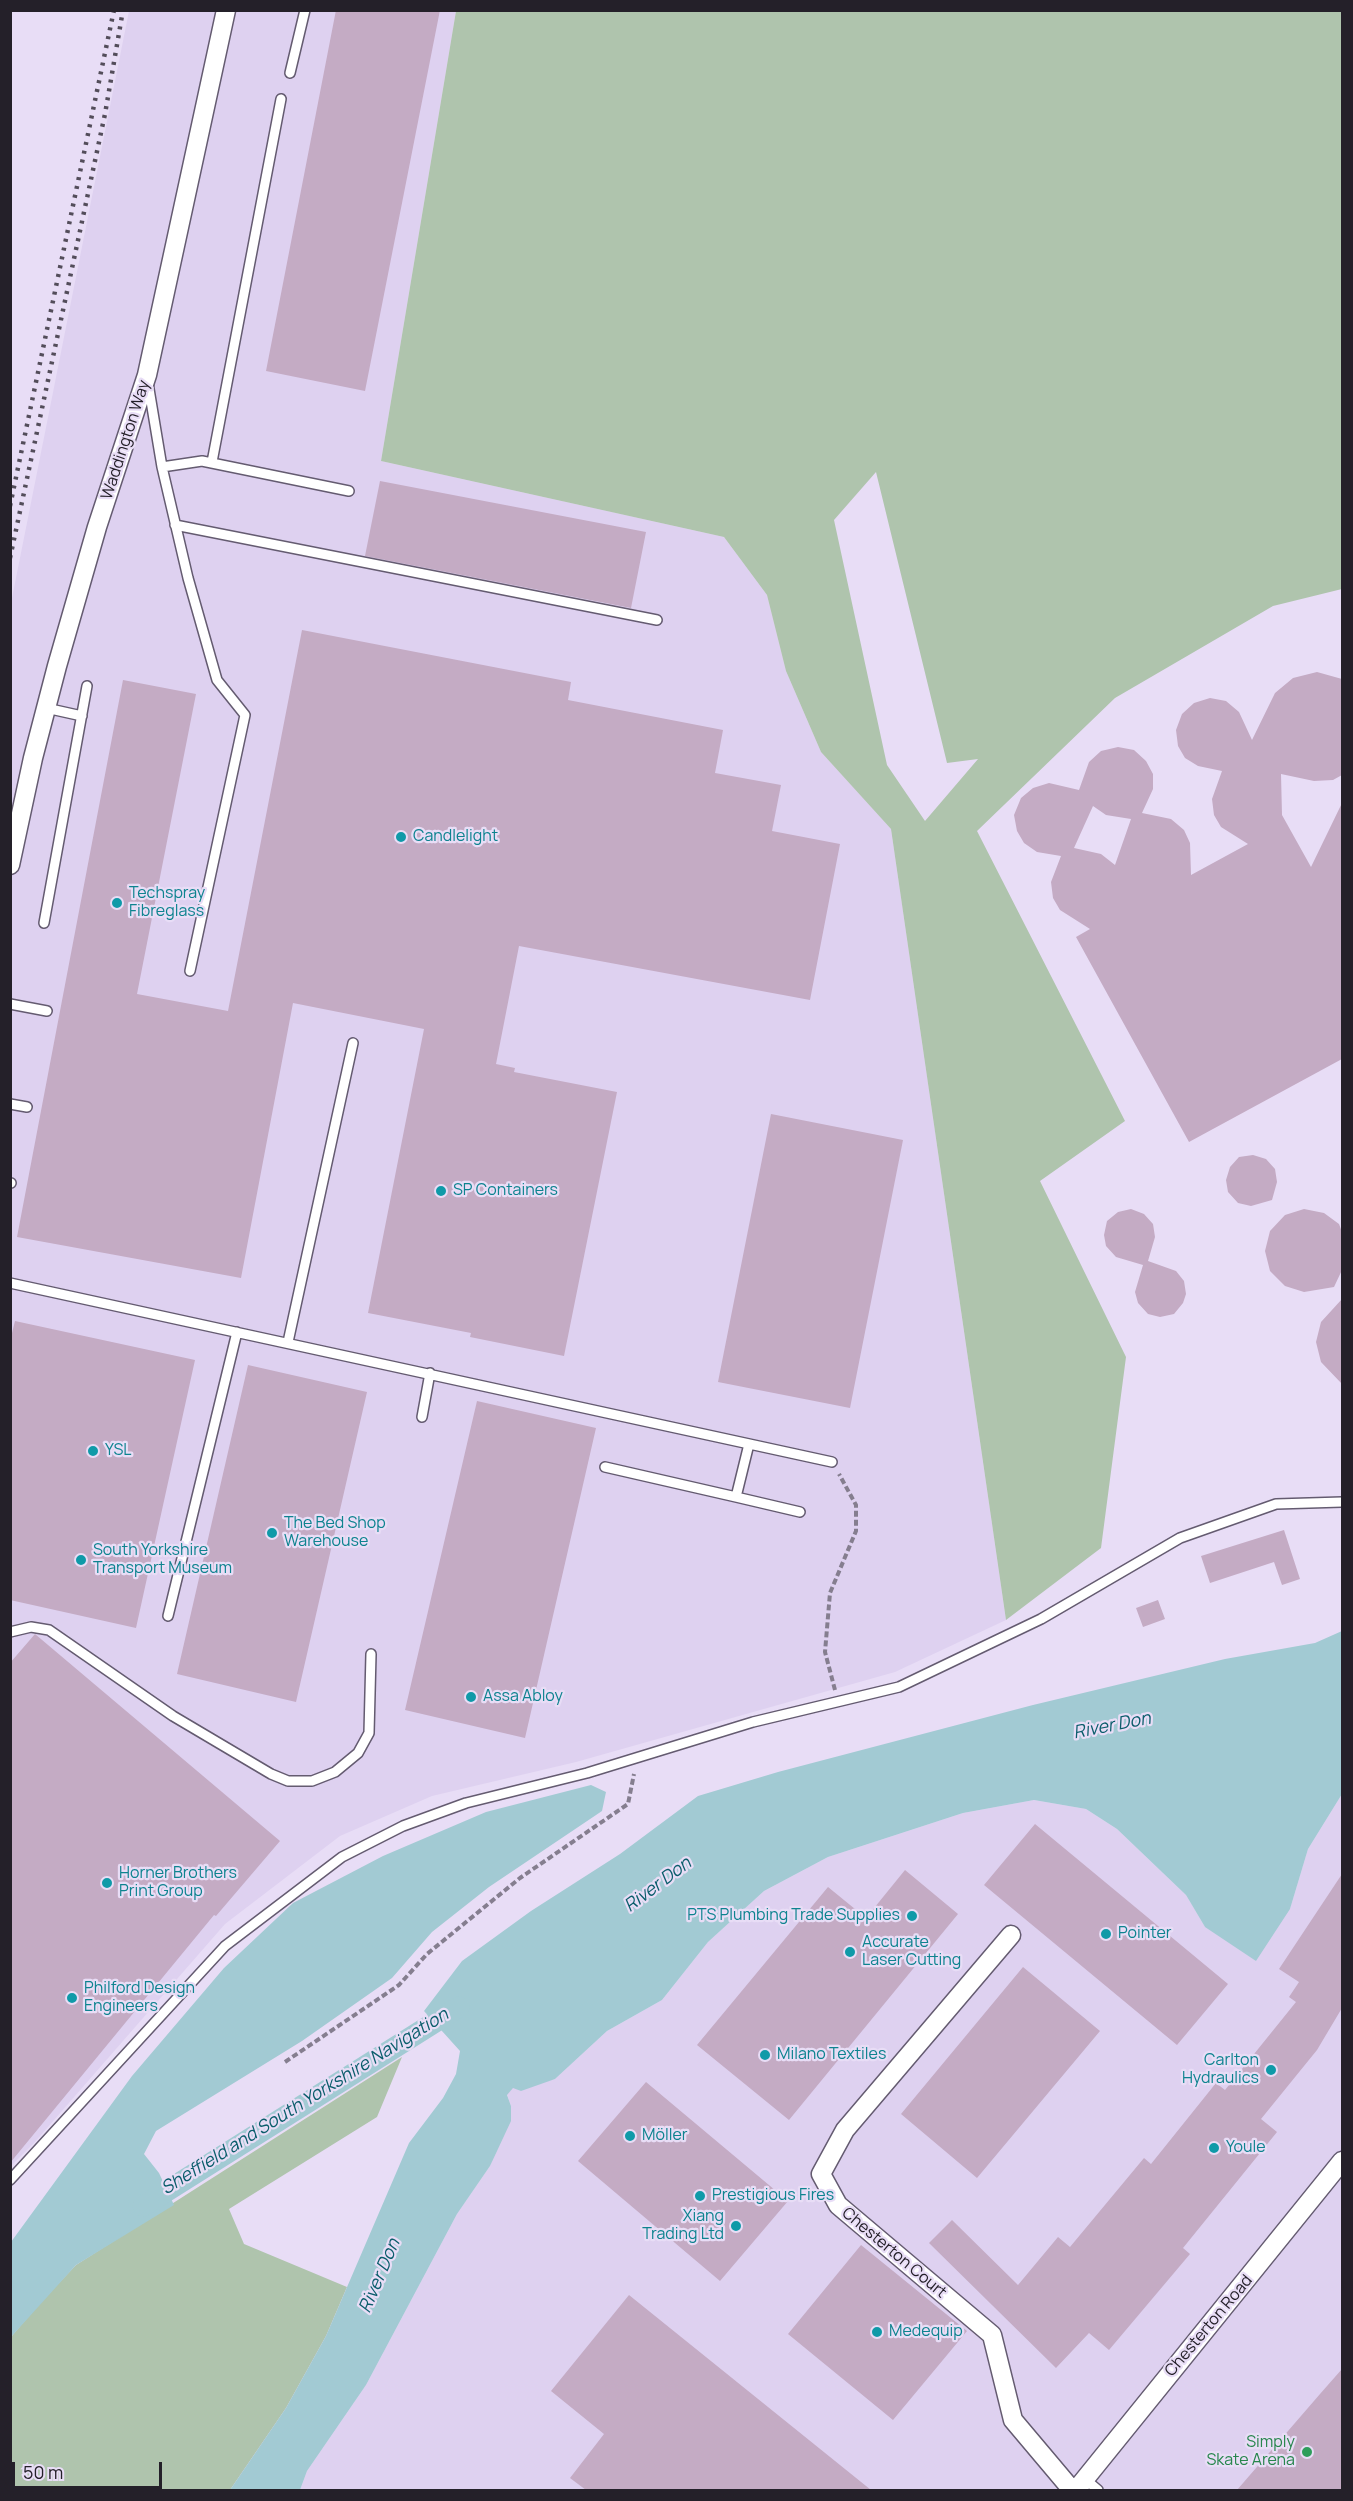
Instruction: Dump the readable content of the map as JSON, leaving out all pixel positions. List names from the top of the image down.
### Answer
{
  "streets": {
    "street": ["Waddington Way", "Chesterton Court", "Chesterton Road"]
  },
  "crossings": [
    ["Chesterton Court", "Chesterton Road"]
  ],
  "water": ["River Don", "Sheffield and South Yorkshire Navigation"],
  "places": [
    "Candlelight",
    "Techspray Fibreglass",
    "SP Containers",
    "YSL",
    "The Bed Shop Warehouse",
    "South Yorkshire Transport Museum",
    "Assa Abloy",
    "Horner Brothers Print Group",
    "PTS Plumbing Trade Supplies",
    "Pointer",
    "Accurate Laser Cutting",
    "Philford Design Engineers",
    "Milano Textiles",
    "Carlton Hydraulics",
    "Möller",
    "Youle",
    "Prestigious Fires",
    "Xiang Trading Ltd",
    "Medequip",
    "Simply Skate Arena"
  ],
  "scale_bar": "50 m"
}
